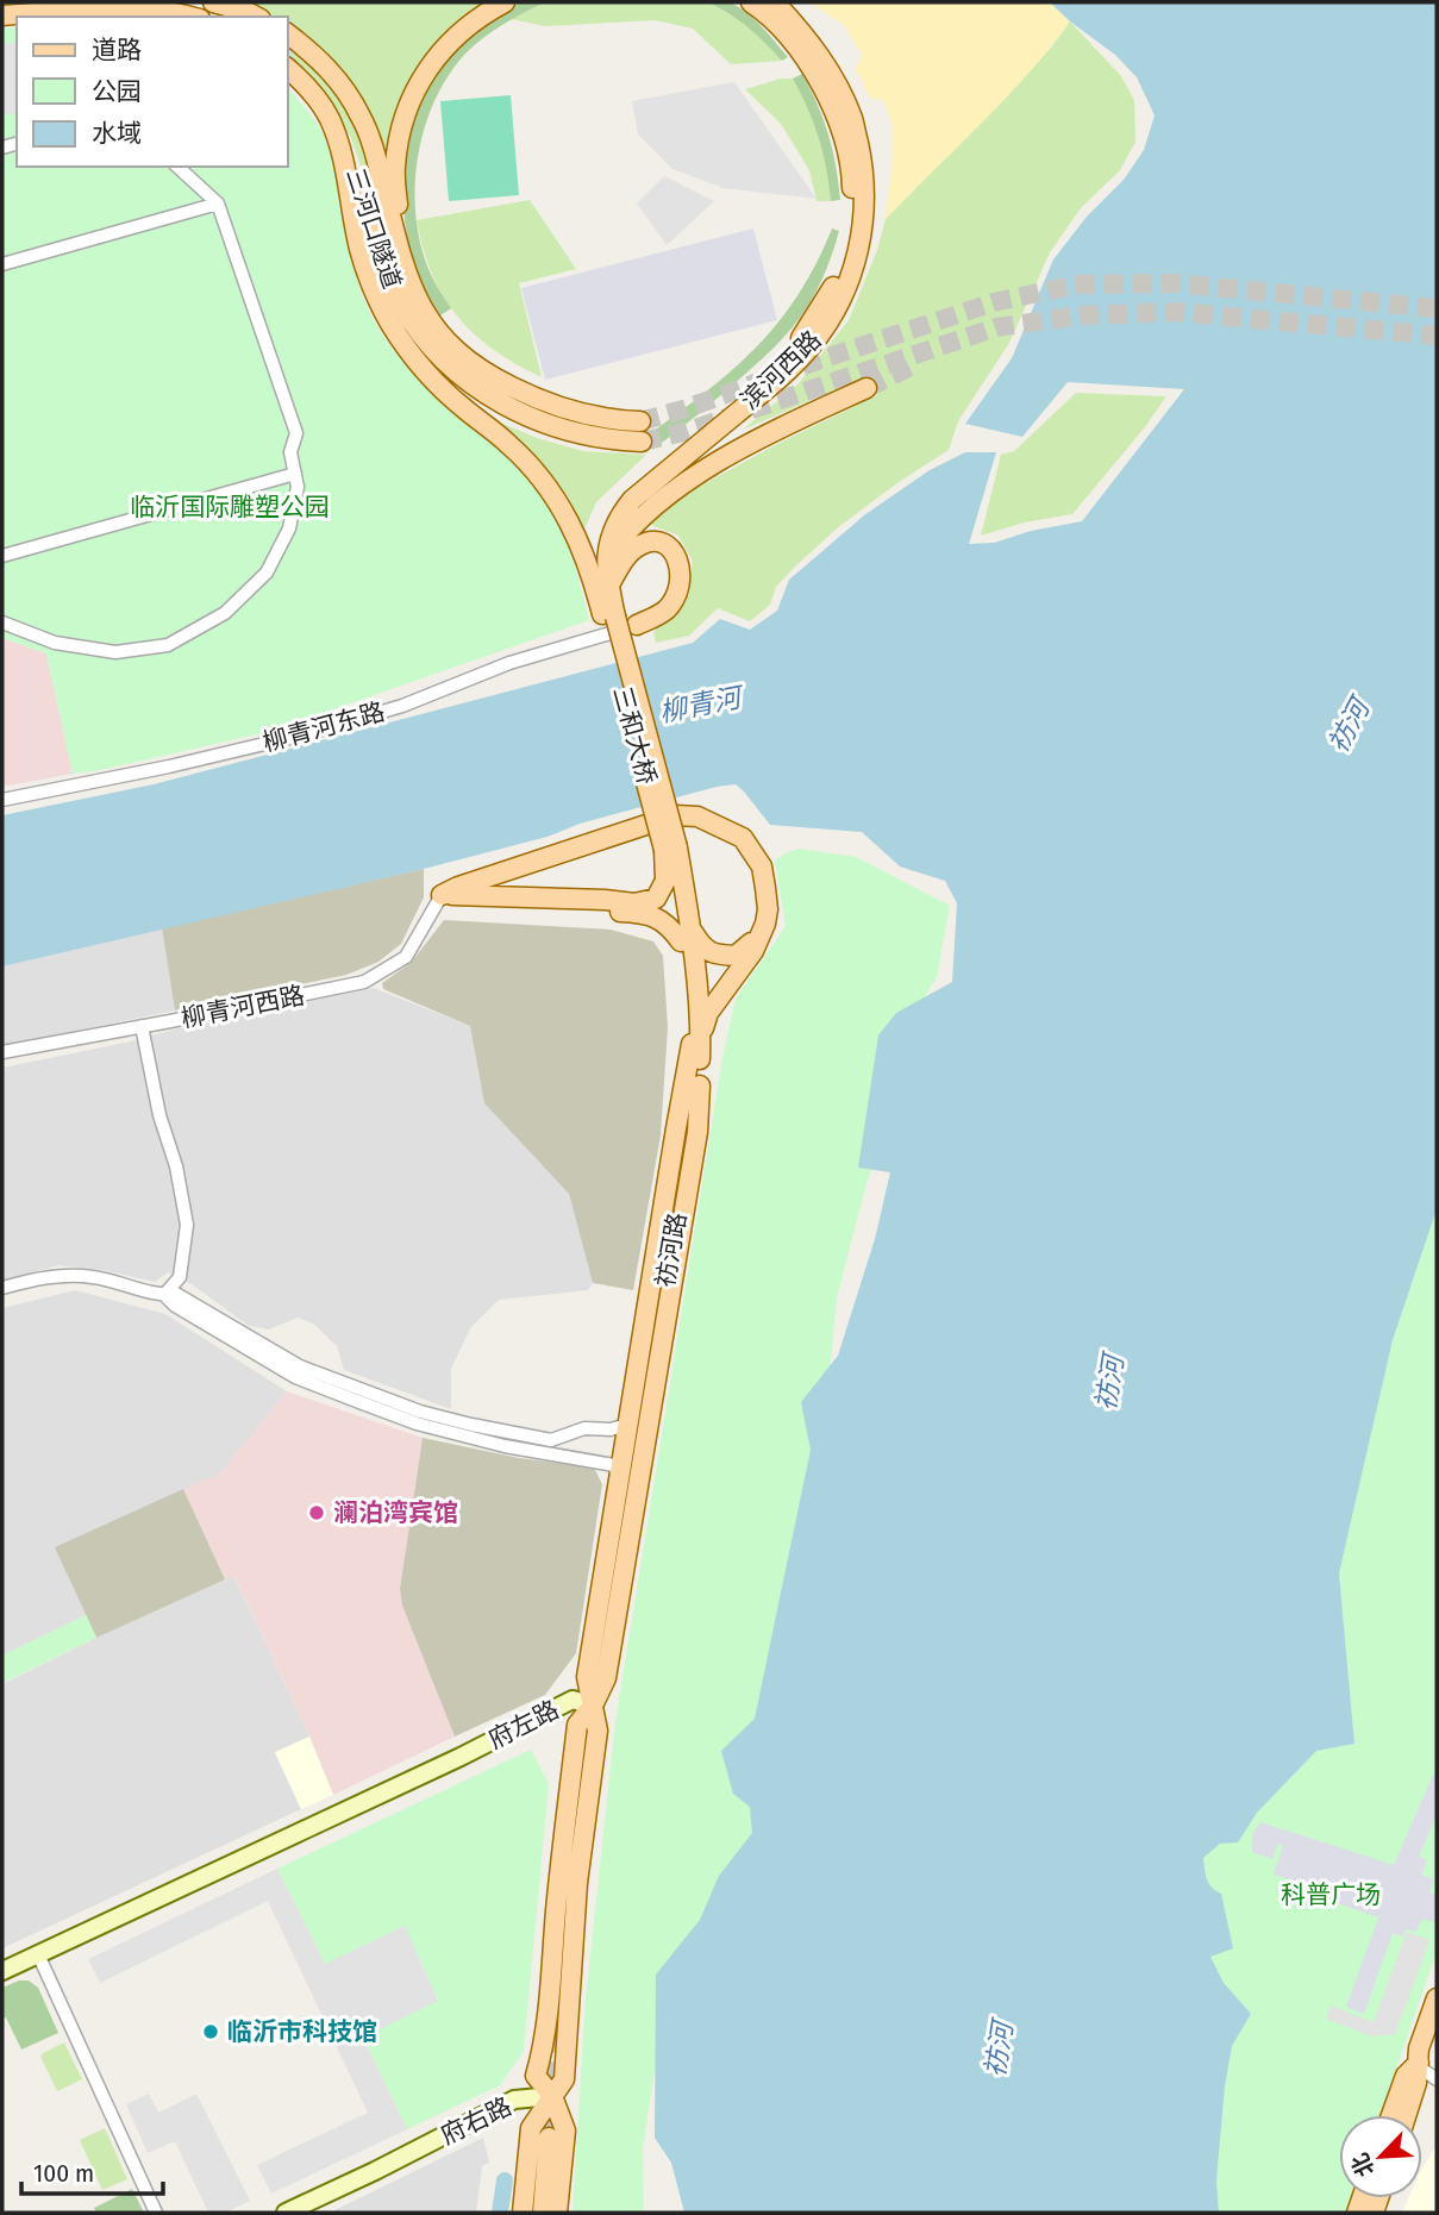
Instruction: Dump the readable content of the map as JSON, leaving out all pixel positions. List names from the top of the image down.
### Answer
{
  "streets": {
    "main road": [
      "三河口隧道",
      "滨河西路",
      "三和大桥",
      "祊河路"
    ],
    "street": [
      "柳青河东路",
      "柳青河西路",
      "府左路",
      "府右路"
    ]
  },
  "crossings": [
    ["三河口隧道", "滨河西路"],
    ["滨河西路", "三和大桥"],
    ["三和大桥", "祊河路"]
  ],
  "water": ["柳青河", "祊河"],
  "parks": ["临沂国际雕塑公园", "科普广场"],
  "places": ["澜泊湾宾馆", "临沂市科技馆"],
  "legend": ["道路", "公园", "水域"],
  "scale_bar": "100 m",
  "north": "bottom left"
}
